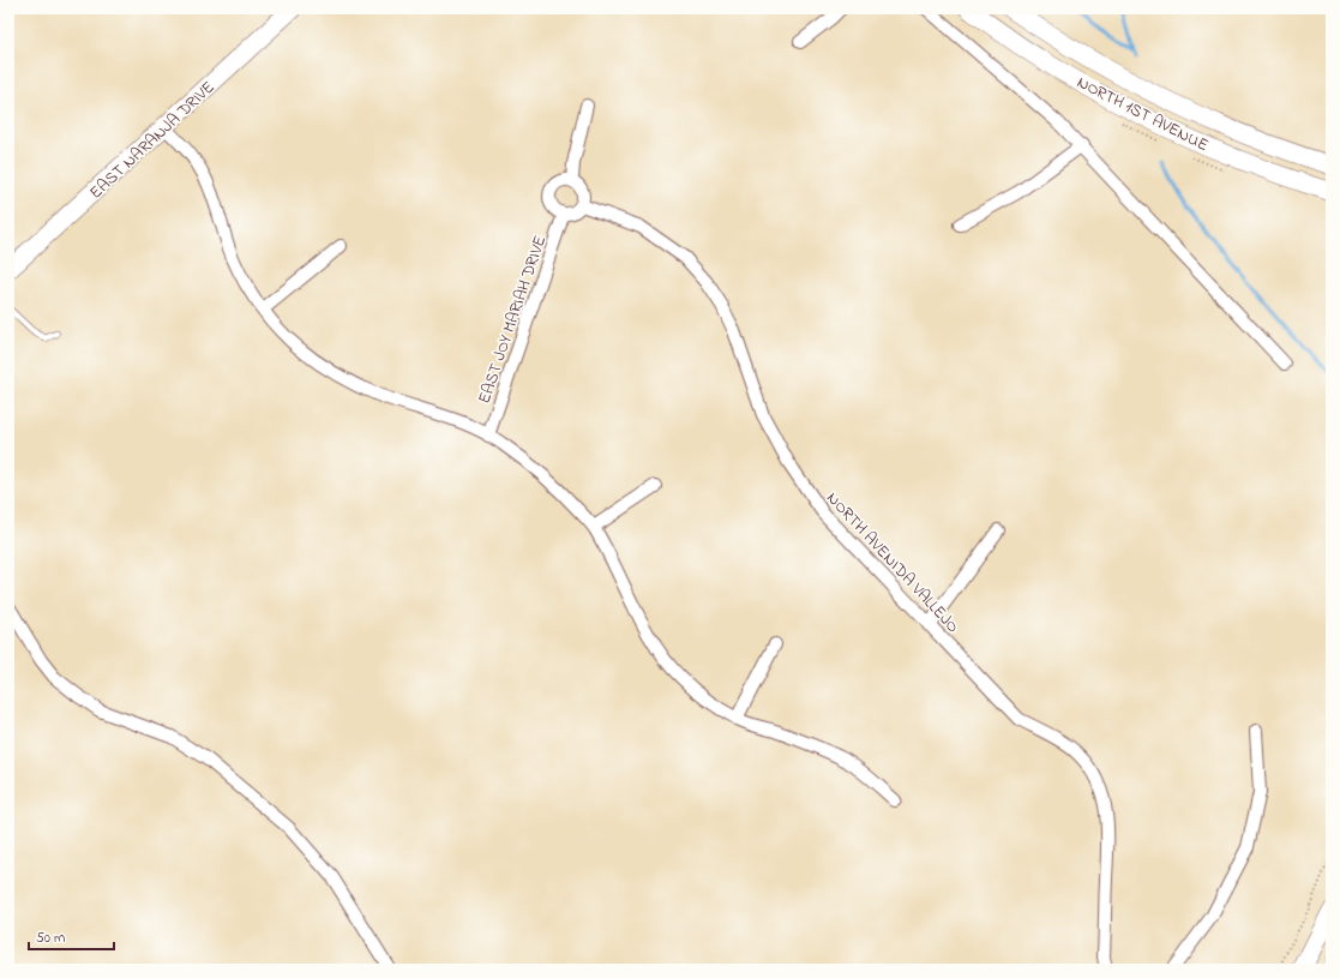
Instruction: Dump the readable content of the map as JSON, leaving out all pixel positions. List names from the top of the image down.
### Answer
{
  "streets": {
    "main road": ["NORTH 1ST AVENUE", "EAST NARANJA DRIVE"],
    "street": ["EAST JOY MARIAH DRIVE", "NORTH AVENIDA VALLEJO"]
  },
  "crossings": [
    ["EAST JOY MARIAH DRIVE", "NORTH AVENIDA VALLEJO"]
  ],
  "scale_bar": "50 m"
}
